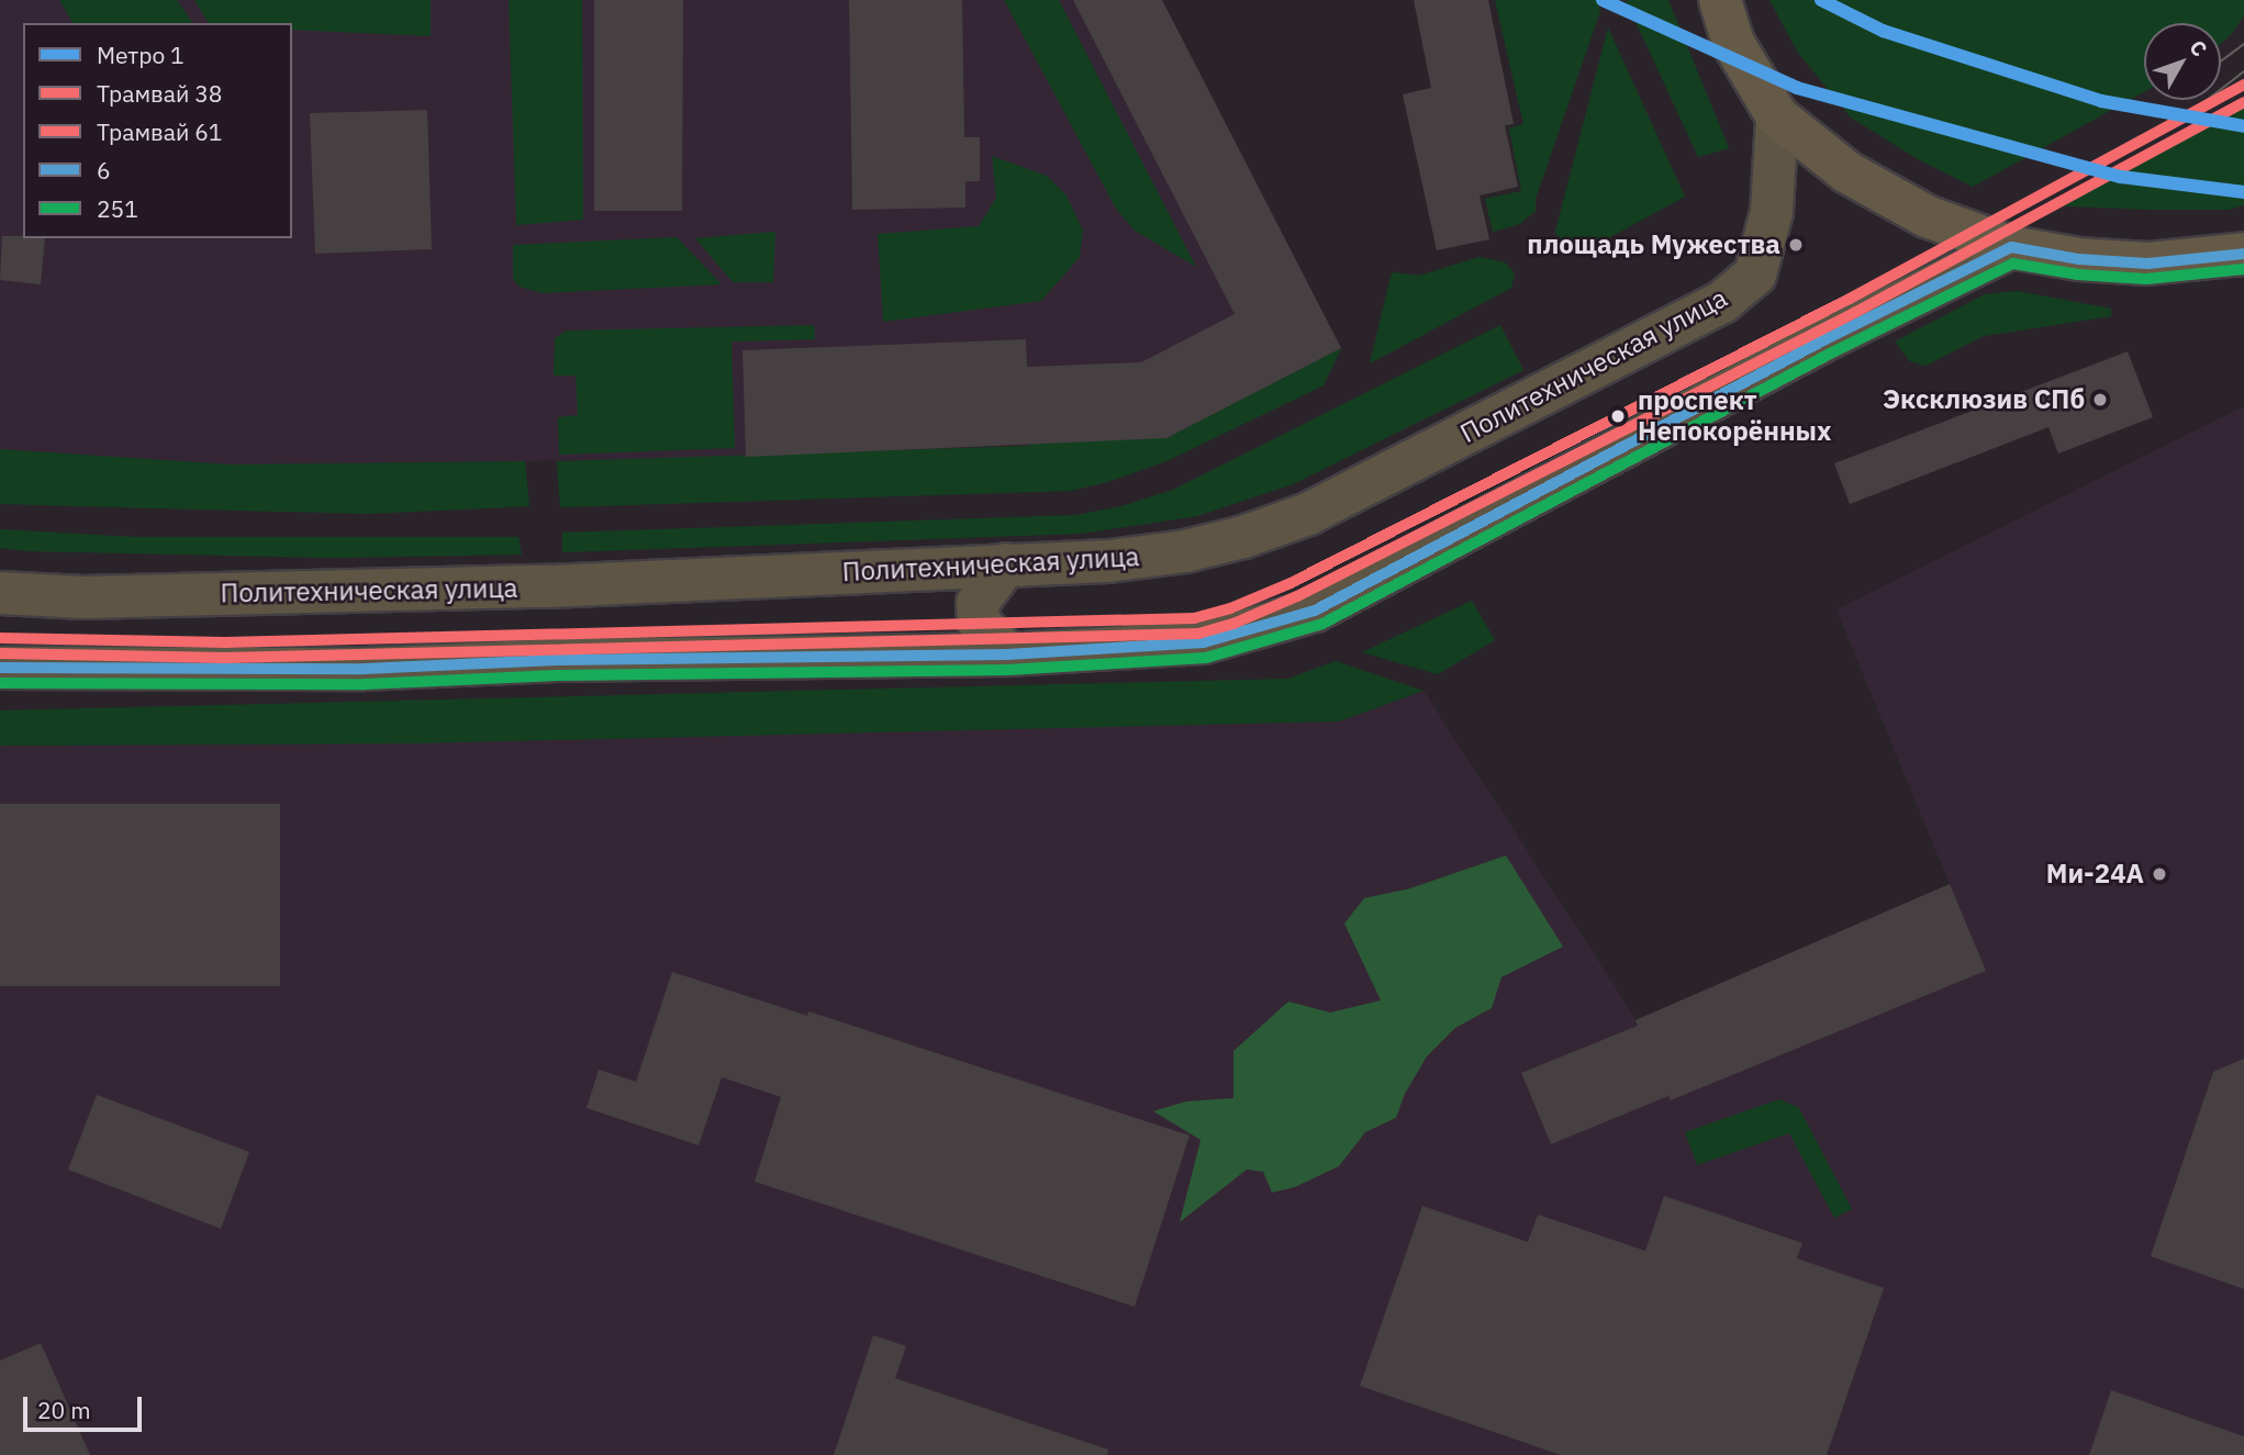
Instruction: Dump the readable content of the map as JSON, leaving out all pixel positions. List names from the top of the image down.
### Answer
{
  "streets": {
    "main road": ["Политехническая улица"]
  },
  "places": [
    "площадь Мужества",
    "Эксклюзив СПб",
    "проспект Непокорённых",
    "Ми-24А"
  ],
  "lines": [
    "metro line 1",
    "tram line 38",
    "tram line 61",
    "transit line 6",
    "transit line 251"
  ],
  "legend": [
    "Метро 1",
    "Трамвай 38",
    "Трамвай 61",
    "6",
    "251"
  ],
  "scale_bar": "20 m",
  "north": "top right"
}
